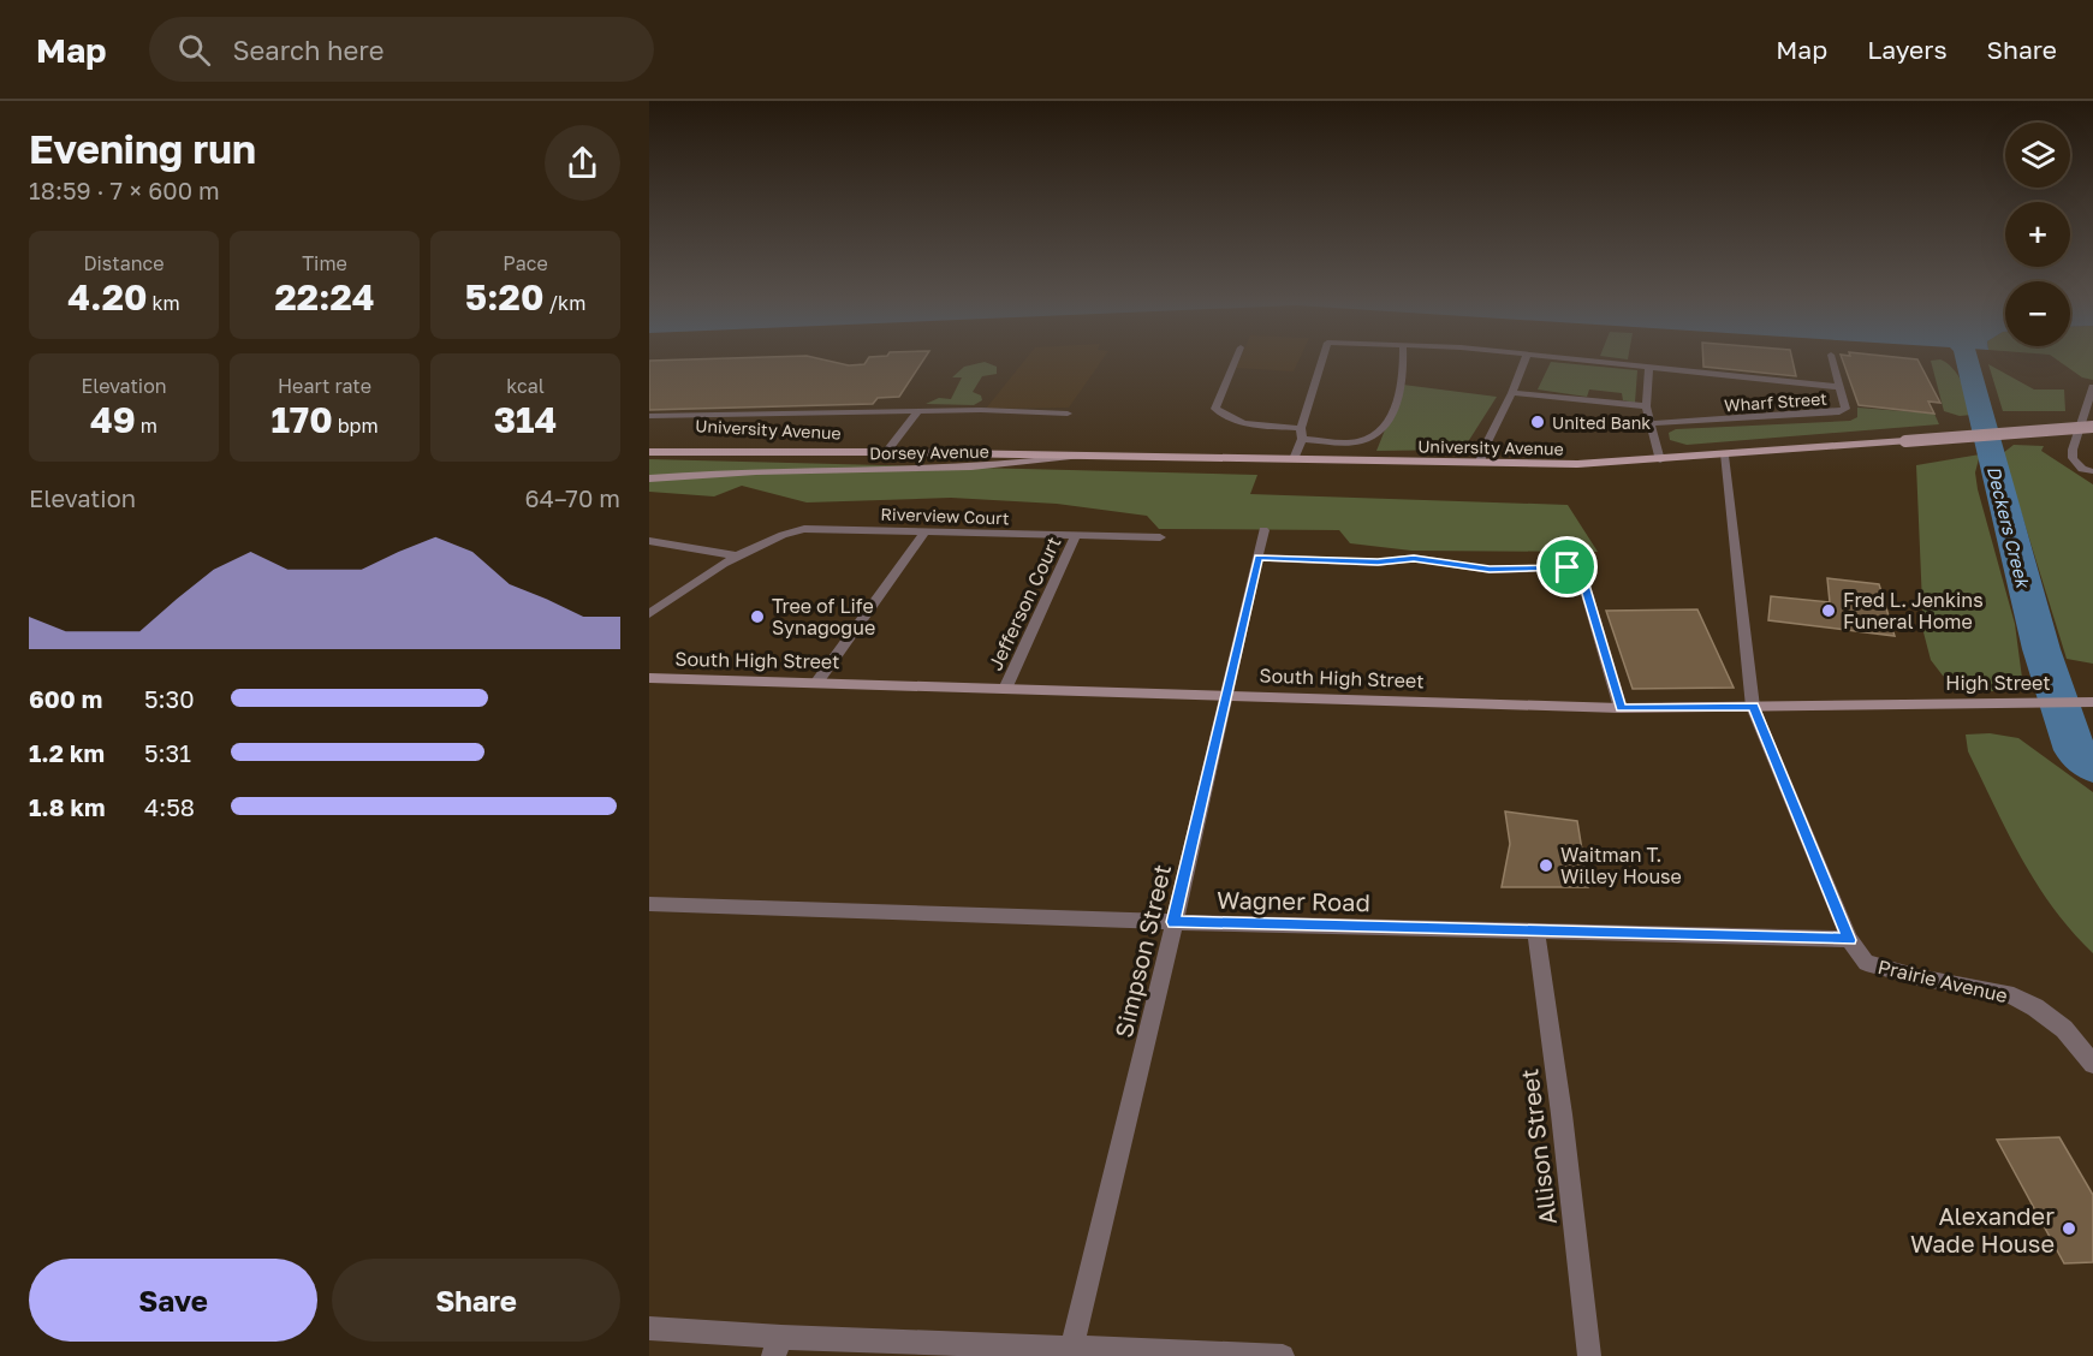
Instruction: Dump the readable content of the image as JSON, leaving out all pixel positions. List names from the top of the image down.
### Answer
{
  "streets": {
    "main road": ["University Avenue"],
    "street": [
      "Wharf Street",
      "Dorsey Avenue",
      "Riverview Court",
      "Jefferson Court",
      "South High Street",
      "High Street",
      "Wagner Road",
      "Simpson Street",
      "Prairie Avenue",
      "Allison Street"
    ]
  },
  "crossings": [
    ["University Avenue", "Dorsey Avenue"],
    ["University Avenue", "Prairie Avenue"],
    ["Riverview Court", "Jefferson Court"],
    ["Jefferson Court", "South High Street"],
    ["South High Street", "High Street"],
    ["South High Street", "Simpson Street"],
    ["South High Street", "Prairie Avenue"],
    ["Wagner Road", "Simpson Street"],
    ["Wagner Road", "Prairie Avenue"],
    ["Wagner Road", "Allison Street"]
  ],
  "water": ["Deckers Creek"],
  "places": [
    "United Bank",
    "Fred L. Jenkins Funeral Home",
    "Tree of Life Synagogue",
    "Waitman T. Willey House",
    "Alexander Wade House"
  ],
  "page": {
    "header": "Map",
    "search": "Search here",
    "nav": ["Map", "Layers", "Share"],
    "heading": ["Evening run", "18:59 · 7 × 600 m"],
    "map_buttons": ["+", "−"],
    "stats": [
      ["Distance", "4.20 km"],
      ["Time", "22:24"],
      ["Pace", "5:20 /km"],
      ["Elevation", "49 m"],
      ["Heart rate", "170 bpm"],
      ["kcal", "314"]
    ],
    "chart": ["Elevation", "64–70 m"],
    "list": [
      {
        "name": "600 m",
        "note": "5:30"
      },
      {
        "name": "1.2 km",
        "note": "5:31"
      },
      {
        "name": "1.8 km",
        "note": "4:58"
      }
    ],
    "buttons": ["Save", "Share"]
  }
}
